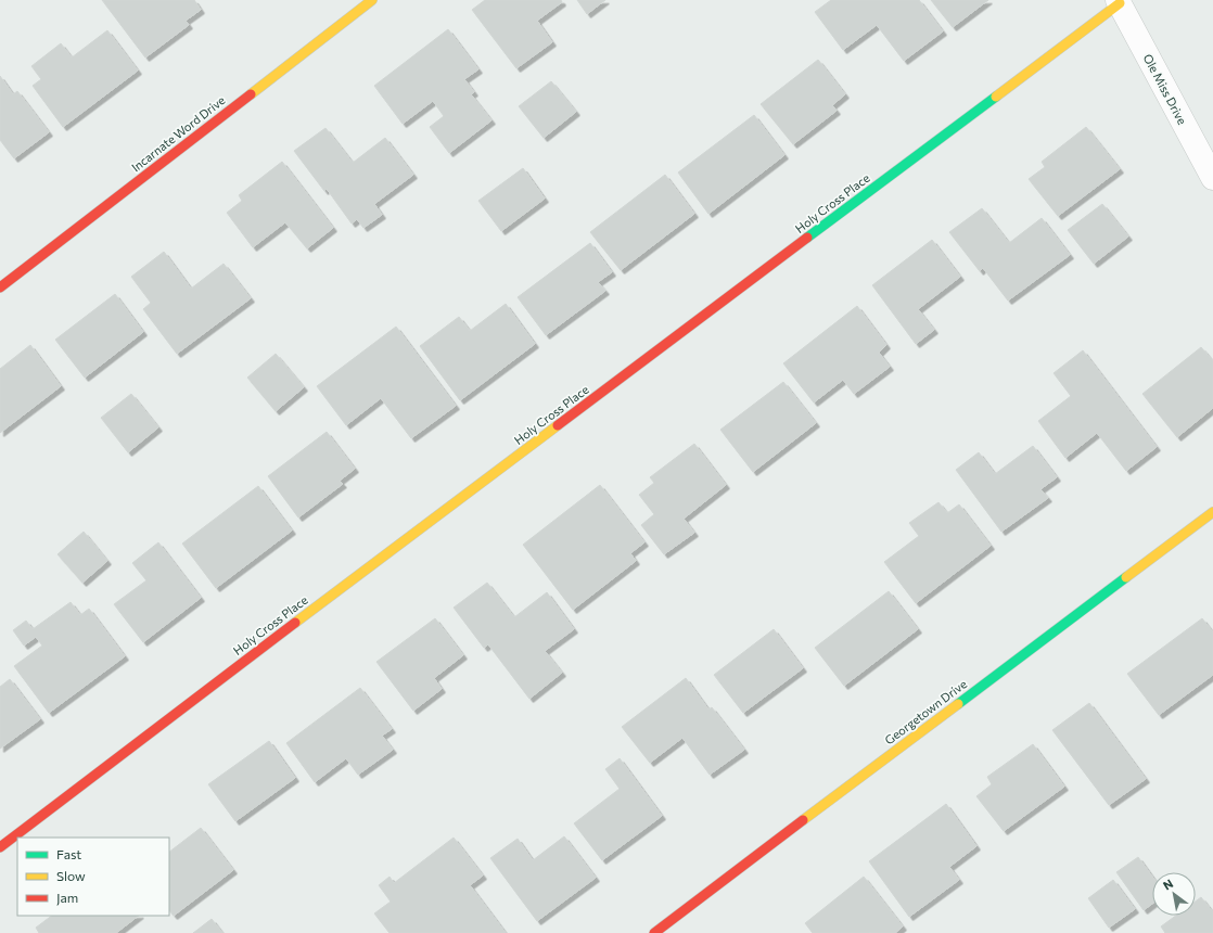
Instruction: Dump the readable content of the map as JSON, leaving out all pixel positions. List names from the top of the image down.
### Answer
{
  "streets": {
    "street": [
      "Ole Miss Drive",
      "Incarnate Word Drive",
      "Holy Cross Place",
      "Georgetown Drive"
    ]
  },
  "crossings": [
    ["Ole Miss Drive", "Holy Cross Place"]
  ],
  "legend": ["Fast", "Slow", "Jam"],
  "north": "top left"
}
